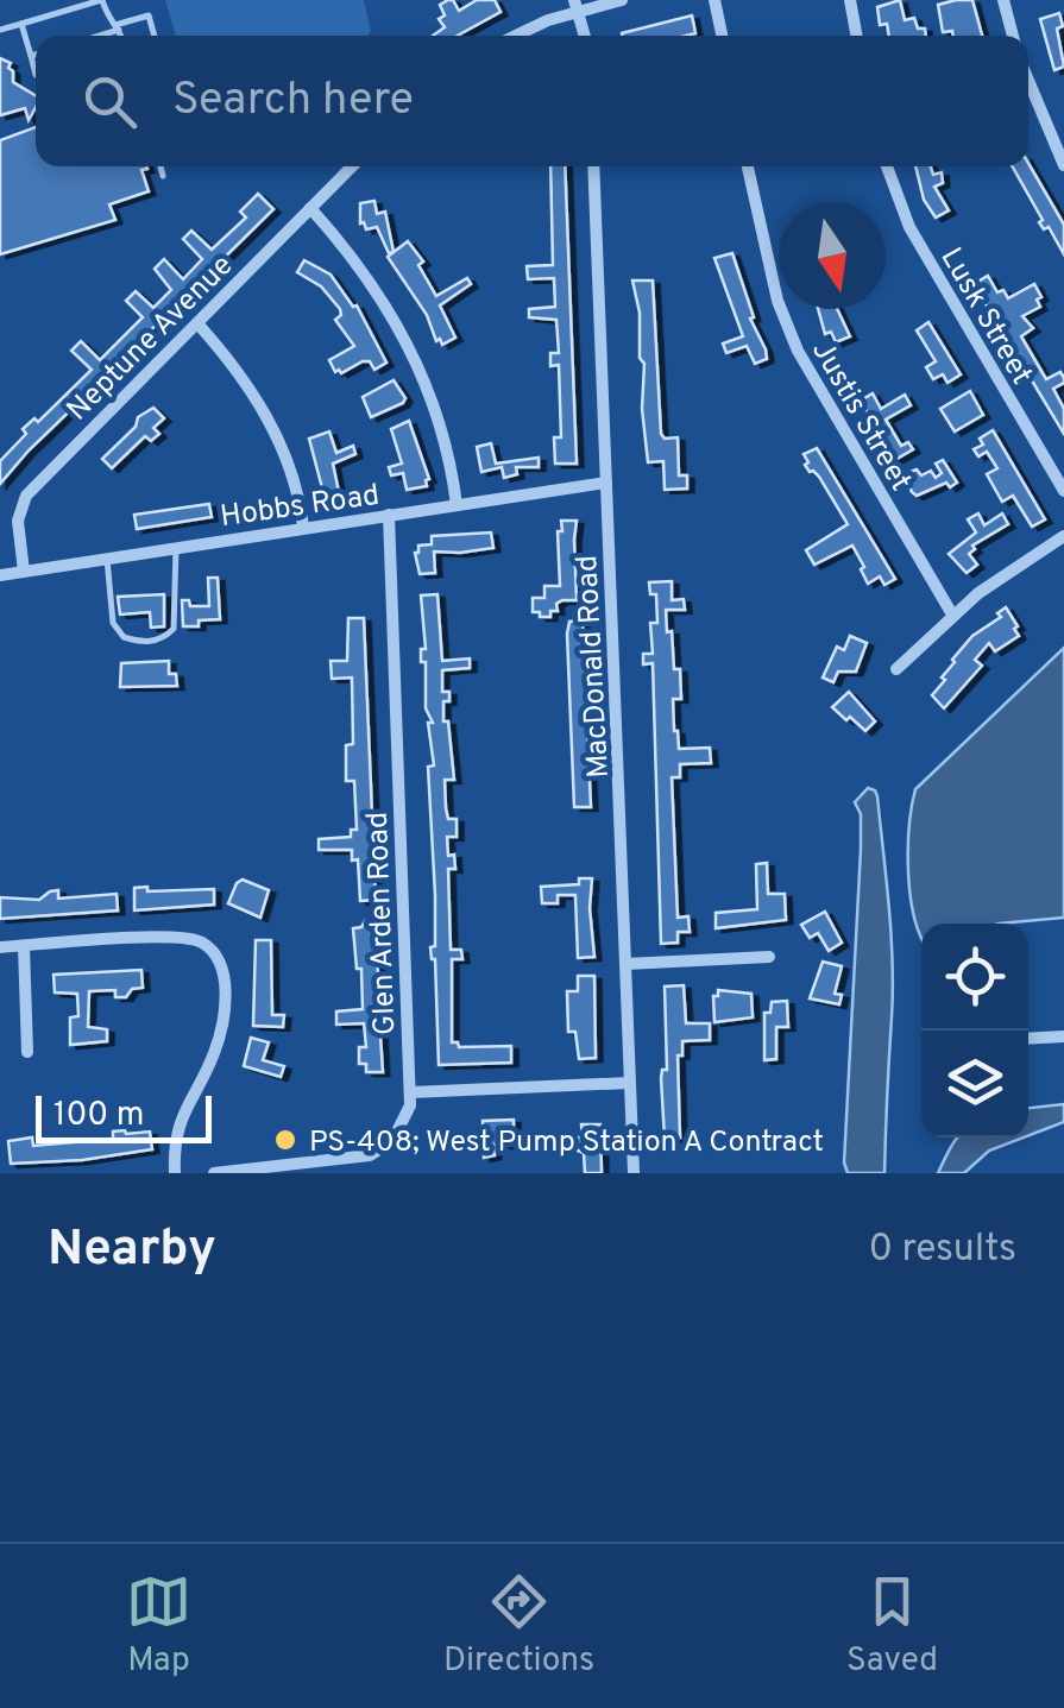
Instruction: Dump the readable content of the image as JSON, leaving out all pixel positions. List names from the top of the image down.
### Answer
{
  "streets": {
    "street": [
      "Lusk Street",
      "Neptune Avenue",
      "Justis Street",
      "Hobbs Road",
      "MacDonald Road",
      "Glen Arden Road"
    ]
  },
  "crossings": [
    ["Neptune Avenue", "Hobbs Road"],
    ["Hobbs Road", "MacDonald Road"],
    ["Hobbs Road", "Glen Arden Road"]
  ],
  "places": ["PS-408; West Pump Station A Contract"],
  "scale_bar": "100 m",
  "north": "bottom",
  "page": {
    "search": "Search here",
    "scale": "100 m",
    "heading": ["Nearby", "0 results"],
    "nav": ["Map", "Directions", "Saved"]
  }
}
